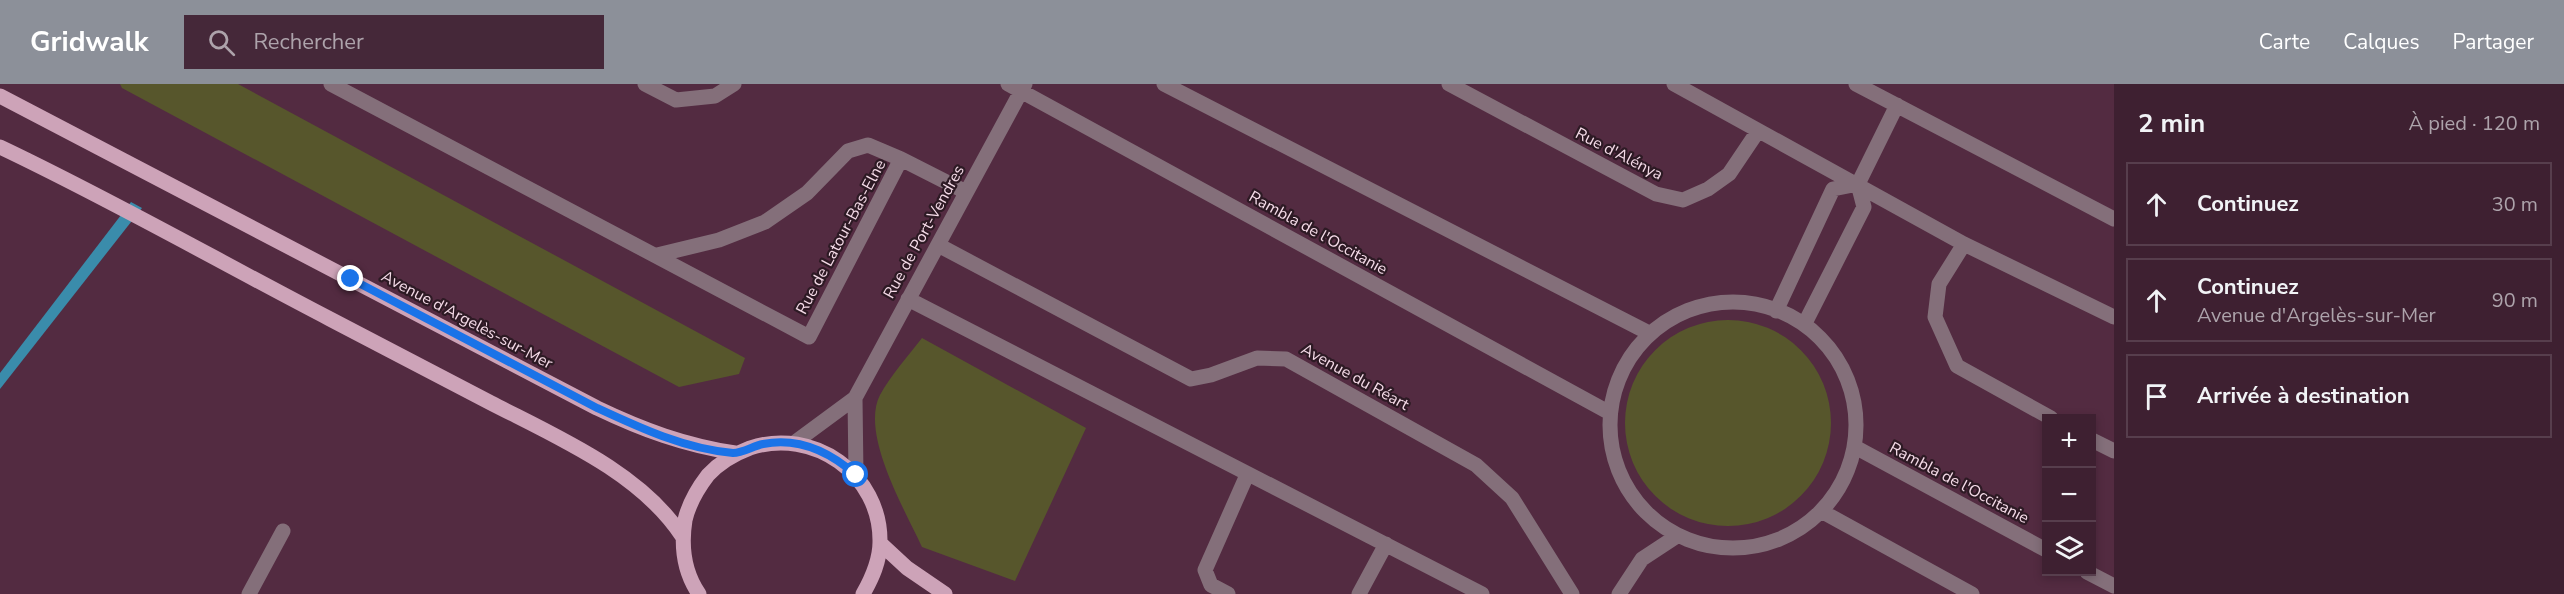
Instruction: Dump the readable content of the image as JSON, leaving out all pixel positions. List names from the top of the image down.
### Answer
{
  "streets": {
    "main road": ["Avenue d'Argelès-sur-Mer"],
    "street": [
      "Rue d'Alénya",
      "Rue de Port-Vendres",
      "Rambla de l'Occitanie",
      "Rue de Latour-Bas-Elne",
      "Avenue du Réart"
    ]
  },
  "crossings": [
    ["Rue de Port-Vendres", "Rambla de l'Occitanie"],
    ["Rue de Port-Vendres", "Rue de Latour-Bas-Elne"],
    ["Rue de Port-Vendres", "Avenue du Réart"]
  ],
  "page": {
    "header": "Gridwalk",
    "search": "Rechercher",
    "nav": ["Carte", "Calques", "Partager"],
    "heading": ["2 min", "À pied · 120 m"],
    "list": [
      ["Continuez", "30 m"],
      ["Continuez", "Avenue d'Argelès-sur-Mer", "90 m"],
      "Arrivée à destination"
    ],
    "map_buttons": ["+", "−"]
  }
}
